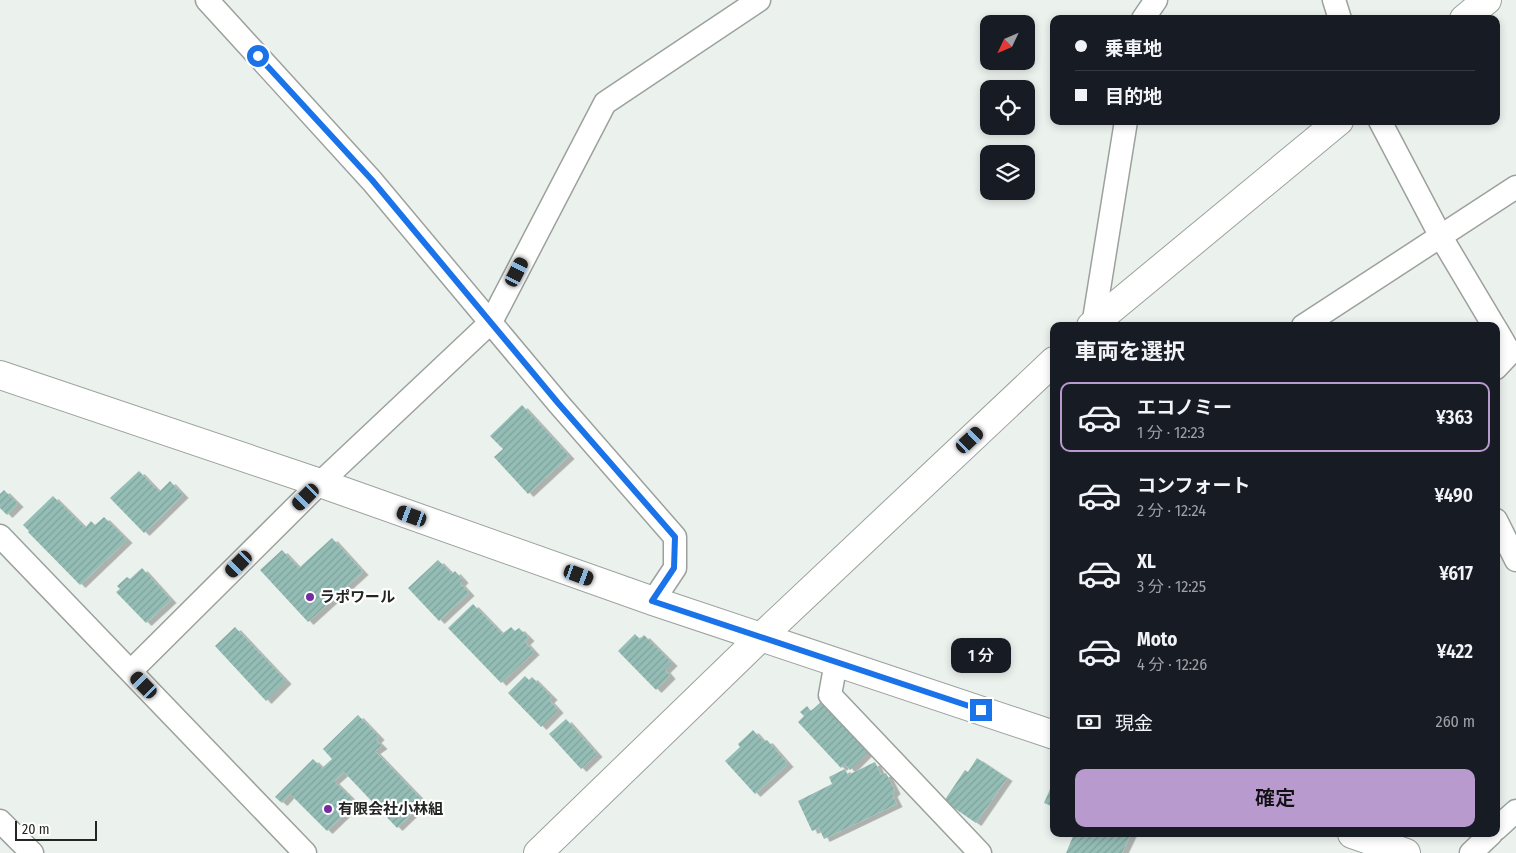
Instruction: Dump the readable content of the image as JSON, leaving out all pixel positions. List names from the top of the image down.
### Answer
{
  "places": ["ラポワール", "有限会社小林組"],
  "scale_bar": "20 m",
  "north": "bottom left",
  "page": {
    "banner": ["乗車地", "目的地"],
    "heading": "車両を選択",
    "list": [
      {
        "name": "エコノミー",
        "note": "1 分 · 12:23",
        "value": "¥363"
      },
      {
        "name": "コンフォート",
        "note": "2 分 · 12:24",
        "value": "¥490"
      },
      {
        "name": "XL",
        "note": "3 分 · 12:25",
        "value": "¥617"
      },
      {
        "name": "Moto",
        "note": "4 分 · 12:26",
        "value": "¥422"
      }
    ],
    "bubble": "1 分",
    "pay": ["現金", "260 m"],
    "buttons": "確定",
    "scale": "20 m"
  }
}
